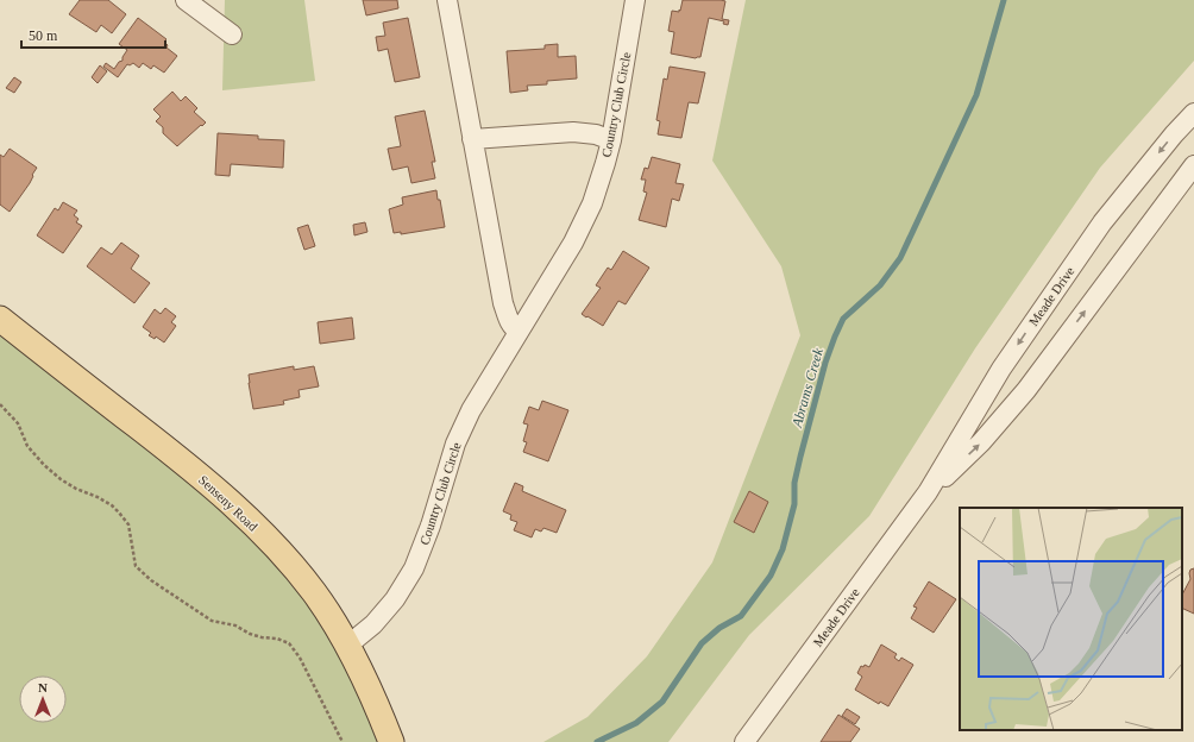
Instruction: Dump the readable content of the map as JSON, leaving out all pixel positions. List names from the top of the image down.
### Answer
{
  "streets": {
    "main road": ["Senseny Road"],
    "street": ["Country Club Circle", "Meade Drive"]
  },
  "crossings": [
    ["Country Club Circle", "Senseny Road"]
  ],
  "water": ["Abrams Creek"],
  "scale_bar": "50 m",
  "north": "top"
}
